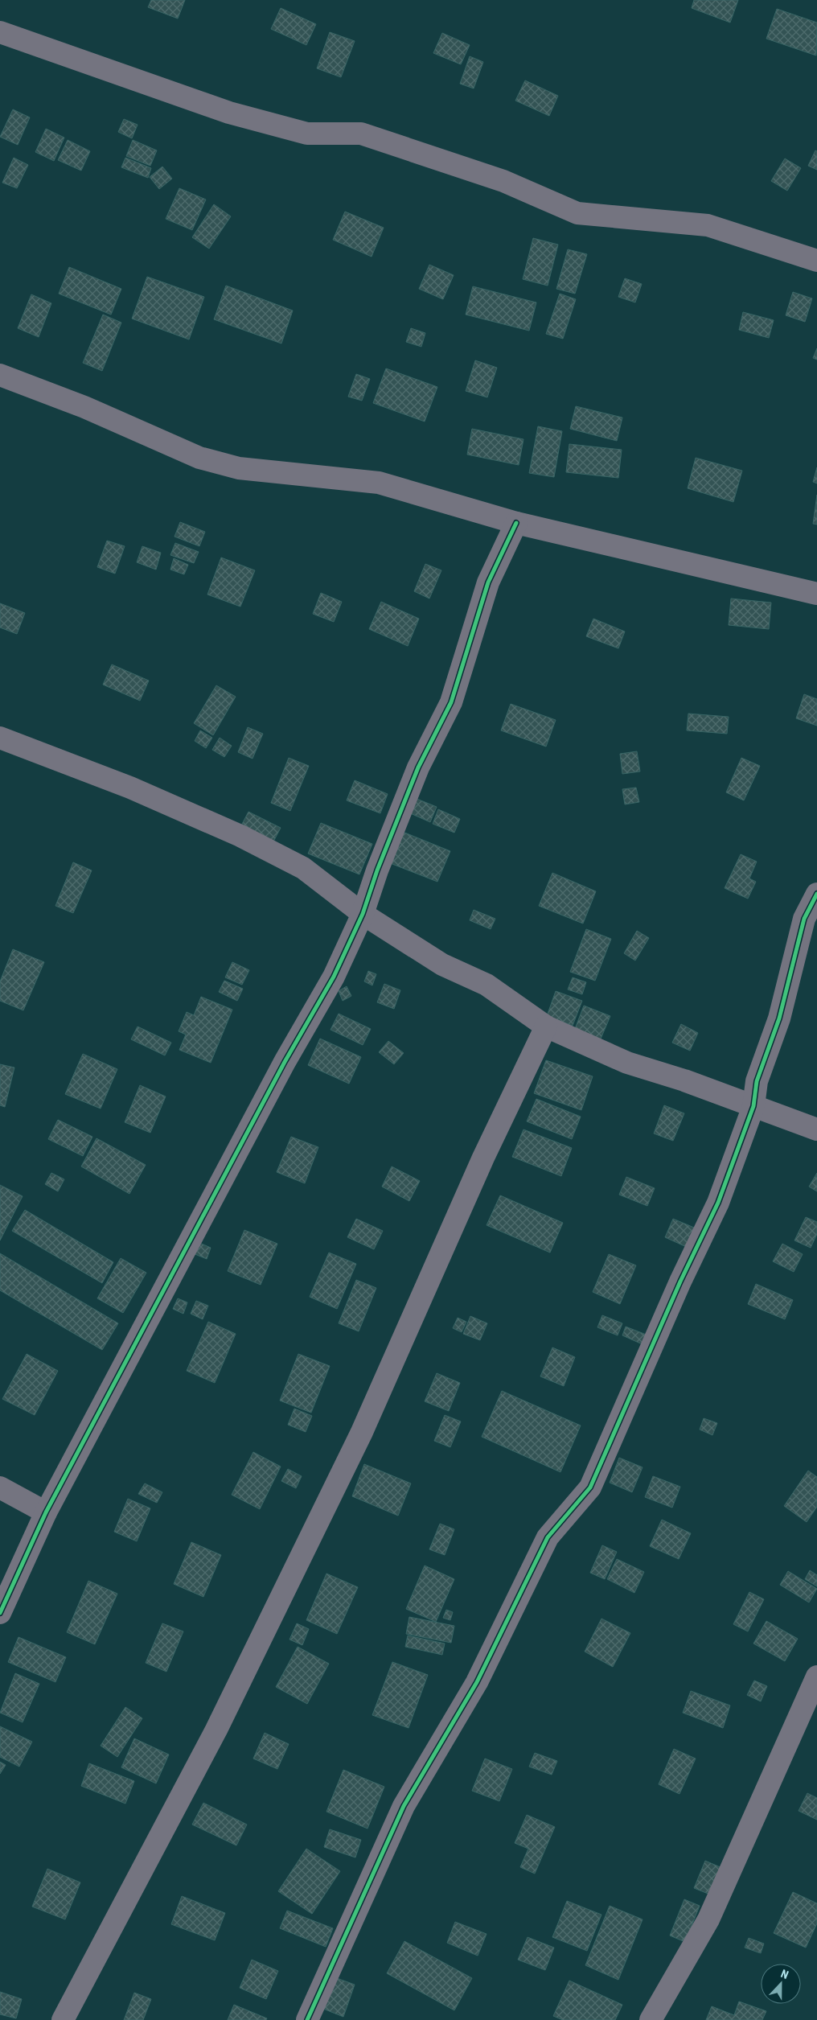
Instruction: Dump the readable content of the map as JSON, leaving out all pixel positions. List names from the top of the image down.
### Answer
{
  "north": "top"
}
